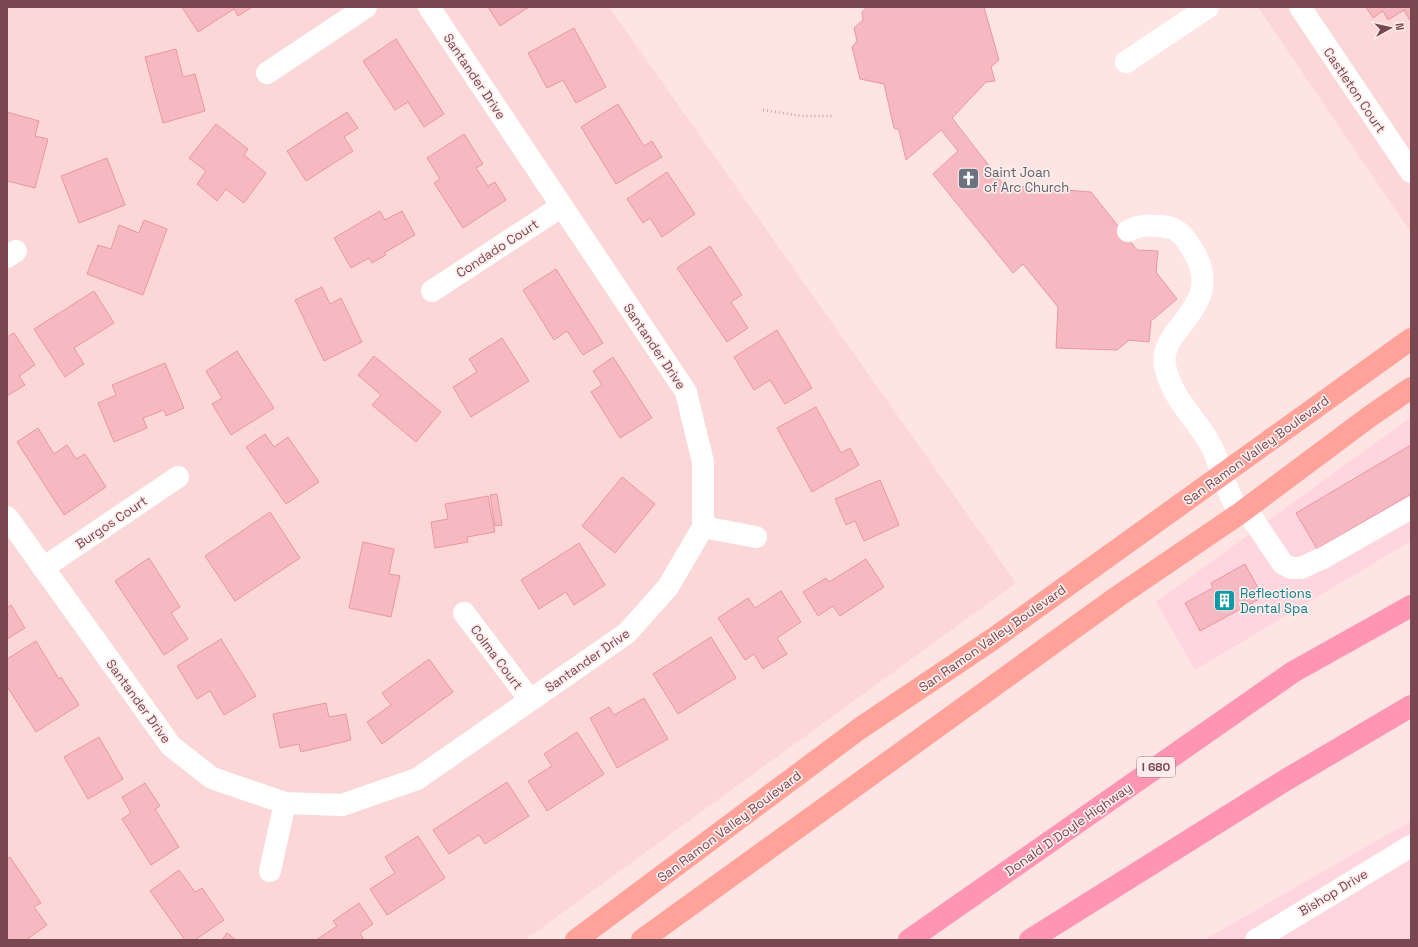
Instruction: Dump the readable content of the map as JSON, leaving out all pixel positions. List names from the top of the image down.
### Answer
{
  "streets": {
    "highway": ["I 680", "Donald D Doyle Highway"],
    "main road": ["San Ramon Valley Boulevard"],
    "street": [
      "Santander Drive",
      "Castleton Court",
      "Condado Court",
      "Burgos Court",
      "Colma Court",
      "Bishop Drive"
    ]
  },
  "crossings": [
    ["Santander Drive", "Condado Court"],
    ["Santander Drive", "Burgos Court"],
    ["Santander Drive", "Colma Court"]
  ],
  "places": {
    "church": ["Saint Joan of Arc Church"],
    "building": ["Reflections Dental Spa"]
  },
  "north": "right"
}
